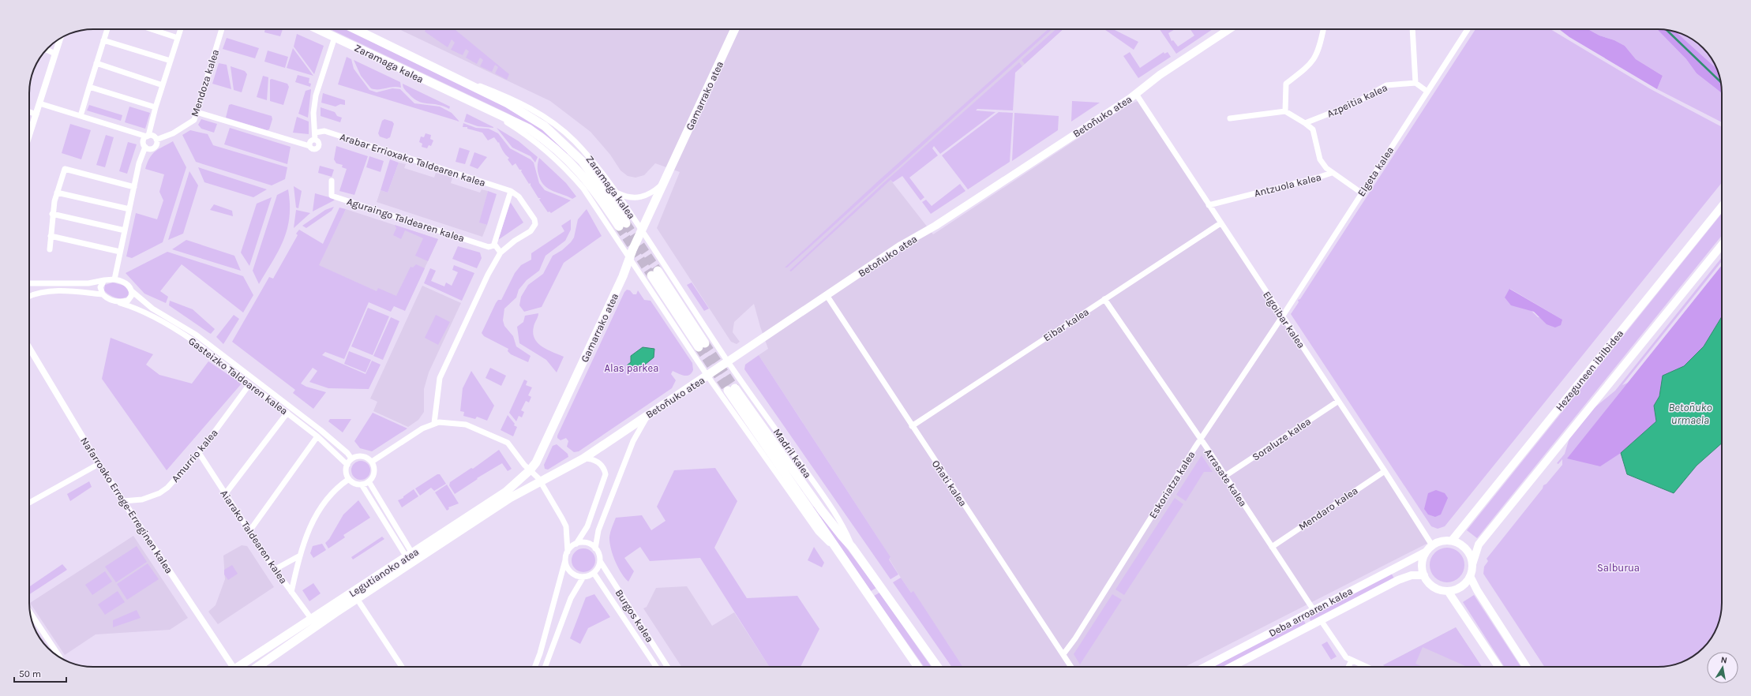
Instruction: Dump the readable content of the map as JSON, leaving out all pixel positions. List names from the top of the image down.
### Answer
{
  "streets": {
    "main road": [
      "Zaramaga kalea",
      "Gamarrako atea",
      "Betoñuko atea",
      "Hezeguneen ibilbidea",
      "Madril kalea",
      "Legutianoko atea",
      "Deba arroaren kalea"
    ],
    "street": [
      "Mendoza kalea",
      "Azpeitia kalea",
      "Arabar Errioxako Taldearen kalea",
      "Elgeta kalea",
      "Antzuola kalea",
      "Aguraingo Taldearen kalea",
      "Elgoibar kalea",
      "Eibar kalea",
      "Gasteizko Taldearen kalea",
      "Soraluze kalea",
      "Amurrio kalea",
      "Arrasate kalea",
      "Oñati kalea",
      "Eskoriatza kalea",
      "Nafarroako Errege-Erreginen kalea",
      "Mendaro kalea",
      "Aiarako Taldearen kalea",
      "Burgos kalea"
    ]
  },
  "crossings": [
    ["Zaramaga kalea", "Gamarrako atea"],
    ["Zaramaga kalea", "Betoñuko atea"],
    ["Zaramaga kalea", "Madril kalea"],
    ["Gamarrako atea", "Legutianoko atea"],
    ["Betoñuko atea", "Elgoibar kalea"],
    ["Betoñuko atea", "Madril kalea"],
    ["Betoñuko atea", "Oñati kalea"],
    ["Betoñuko atea", "Legutianoko atea"],
    ["Elgeta kalea", "Antzuola kalea"],
    ["Elgeta kalea", "Elgoibar kalea"],
    ["Elgeta kalea", "Eskoriatza kalea"],
    ["Antzuola kalea", "Elgoibar kalea"],
    ["Elgoibar kalea", "Eibar kalea"],
    ["Elgoibar kalea", "Hezeguneen ibilbidea"],
    ["Elgoibar kalea", "Soraluze kalea"],
    ["Elgoibar kalea", "Eskoriatza kalea"],
    ["Elgoibar kalea", "Mendaro kalea"],
    ["Elgoibar kalea", "Deba arroaren kalea"],
    ["Eibar kalea", "Arrasate kalea"],
    ["Eibar kalea", "Oñati kalea"],
    ["Hezeguneen ibilbidea", "Deba arroaren kalea"],
    ["Gasteizko Taldearen kalea", "Amurrio kalea"],
    ["Soraluze kalea", "Arrasate kalea"],
    ["Amurrio kalea", "Nafarroako Errege-Erreginen kalea"],
    ["Amurrio kalea", "Aiarako Taldearen kalea"],
    ["Arrasate kalea", "Eskoriatza kalea"],
    ["Arrasate kalea", "Mendaro kalea"],
    ["Arrasate kalea", "Deba arroaren kalea"],
    ["Oñati kalea", "Eskoriatza kalea"],
    ["Aiarako Taldearen kalea", "Legutianoko atea"]
  ],
  "water": ["Betoñuko urmaela"],
  "parks": ["Alas parkea", "Salburua"],
  "scale_bar": "50 m",
  "north": "top"
}
